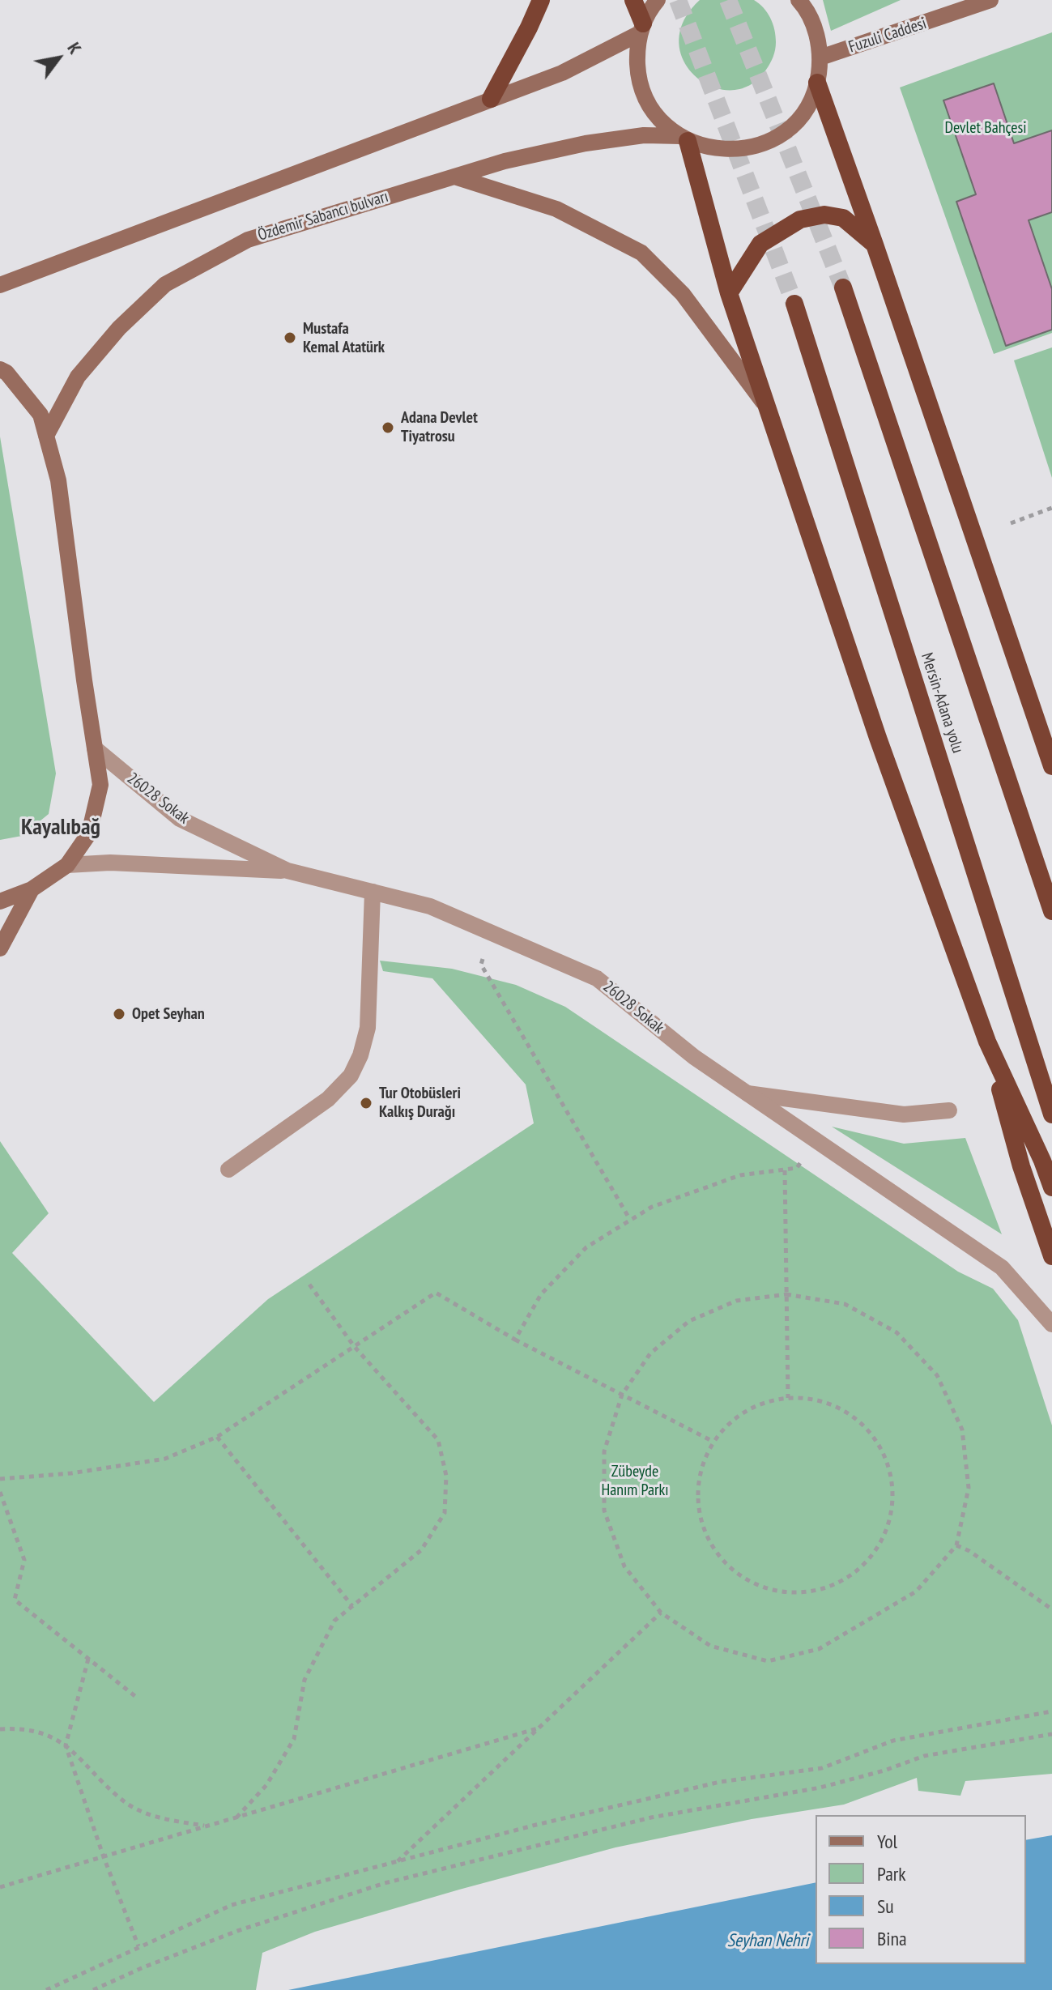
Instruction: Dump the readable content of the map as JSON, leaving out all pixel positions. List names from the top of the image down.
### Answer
{
  "streets": {
    "highway": ["Mersin-Adana yolu"],
    "main road": ["Fuzuli Caddesi", "Özdemir Sabancı bulvarı"],
    "street": ["26028 Sokak"]
  },
  "districts": ["Kayalıbağ"],
  "water": ["Seyhan Nehri"],
  "parks": ["Devlet Bahçesi", "Zübeyde Hanım Parkı"],
  "places": [
    "Mustafa Kemal Atatürk",
    "Adana Devlet Tiyatrosu",
    "Opet Seyhan",
    "Tur Otobüsleri Kalkış Durağı"
  ],
  "legend": [
    "Yol",
    "Park",
    "Su",
    "Bina"
  ],
  "north": "top right"
}
